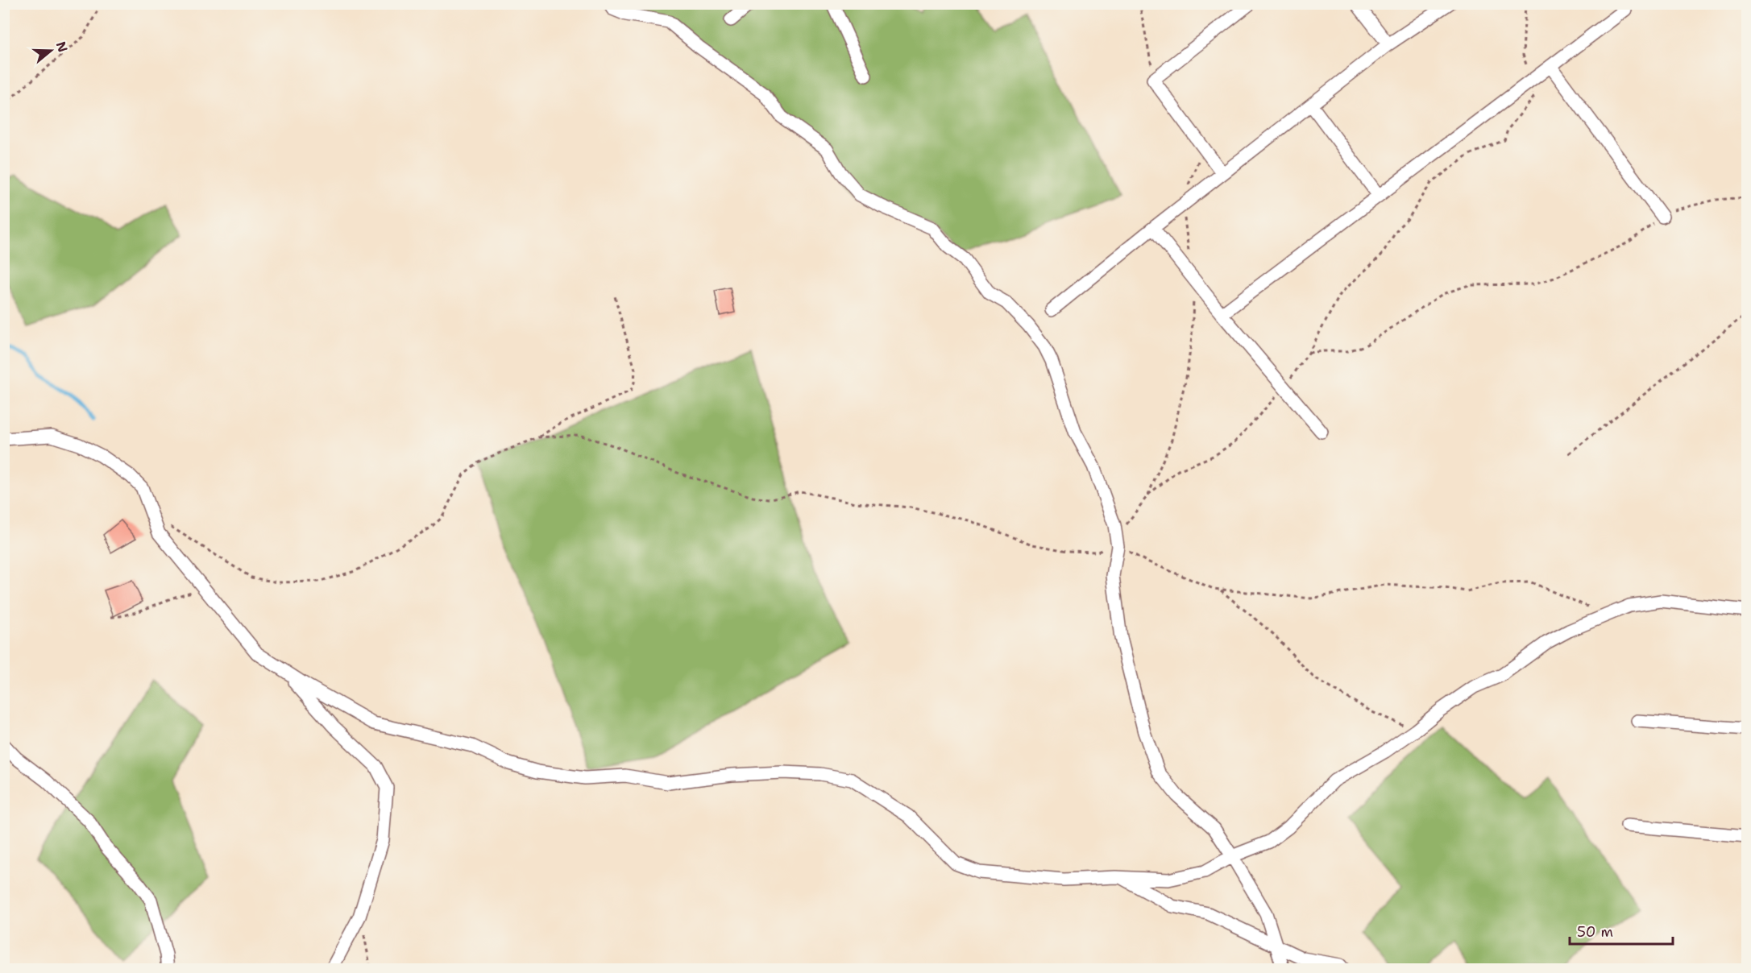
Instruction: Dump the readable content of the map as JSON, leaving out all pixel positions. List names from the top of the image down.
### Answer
{
  "scale_bar": "50 m",
  "north": "right"
}
